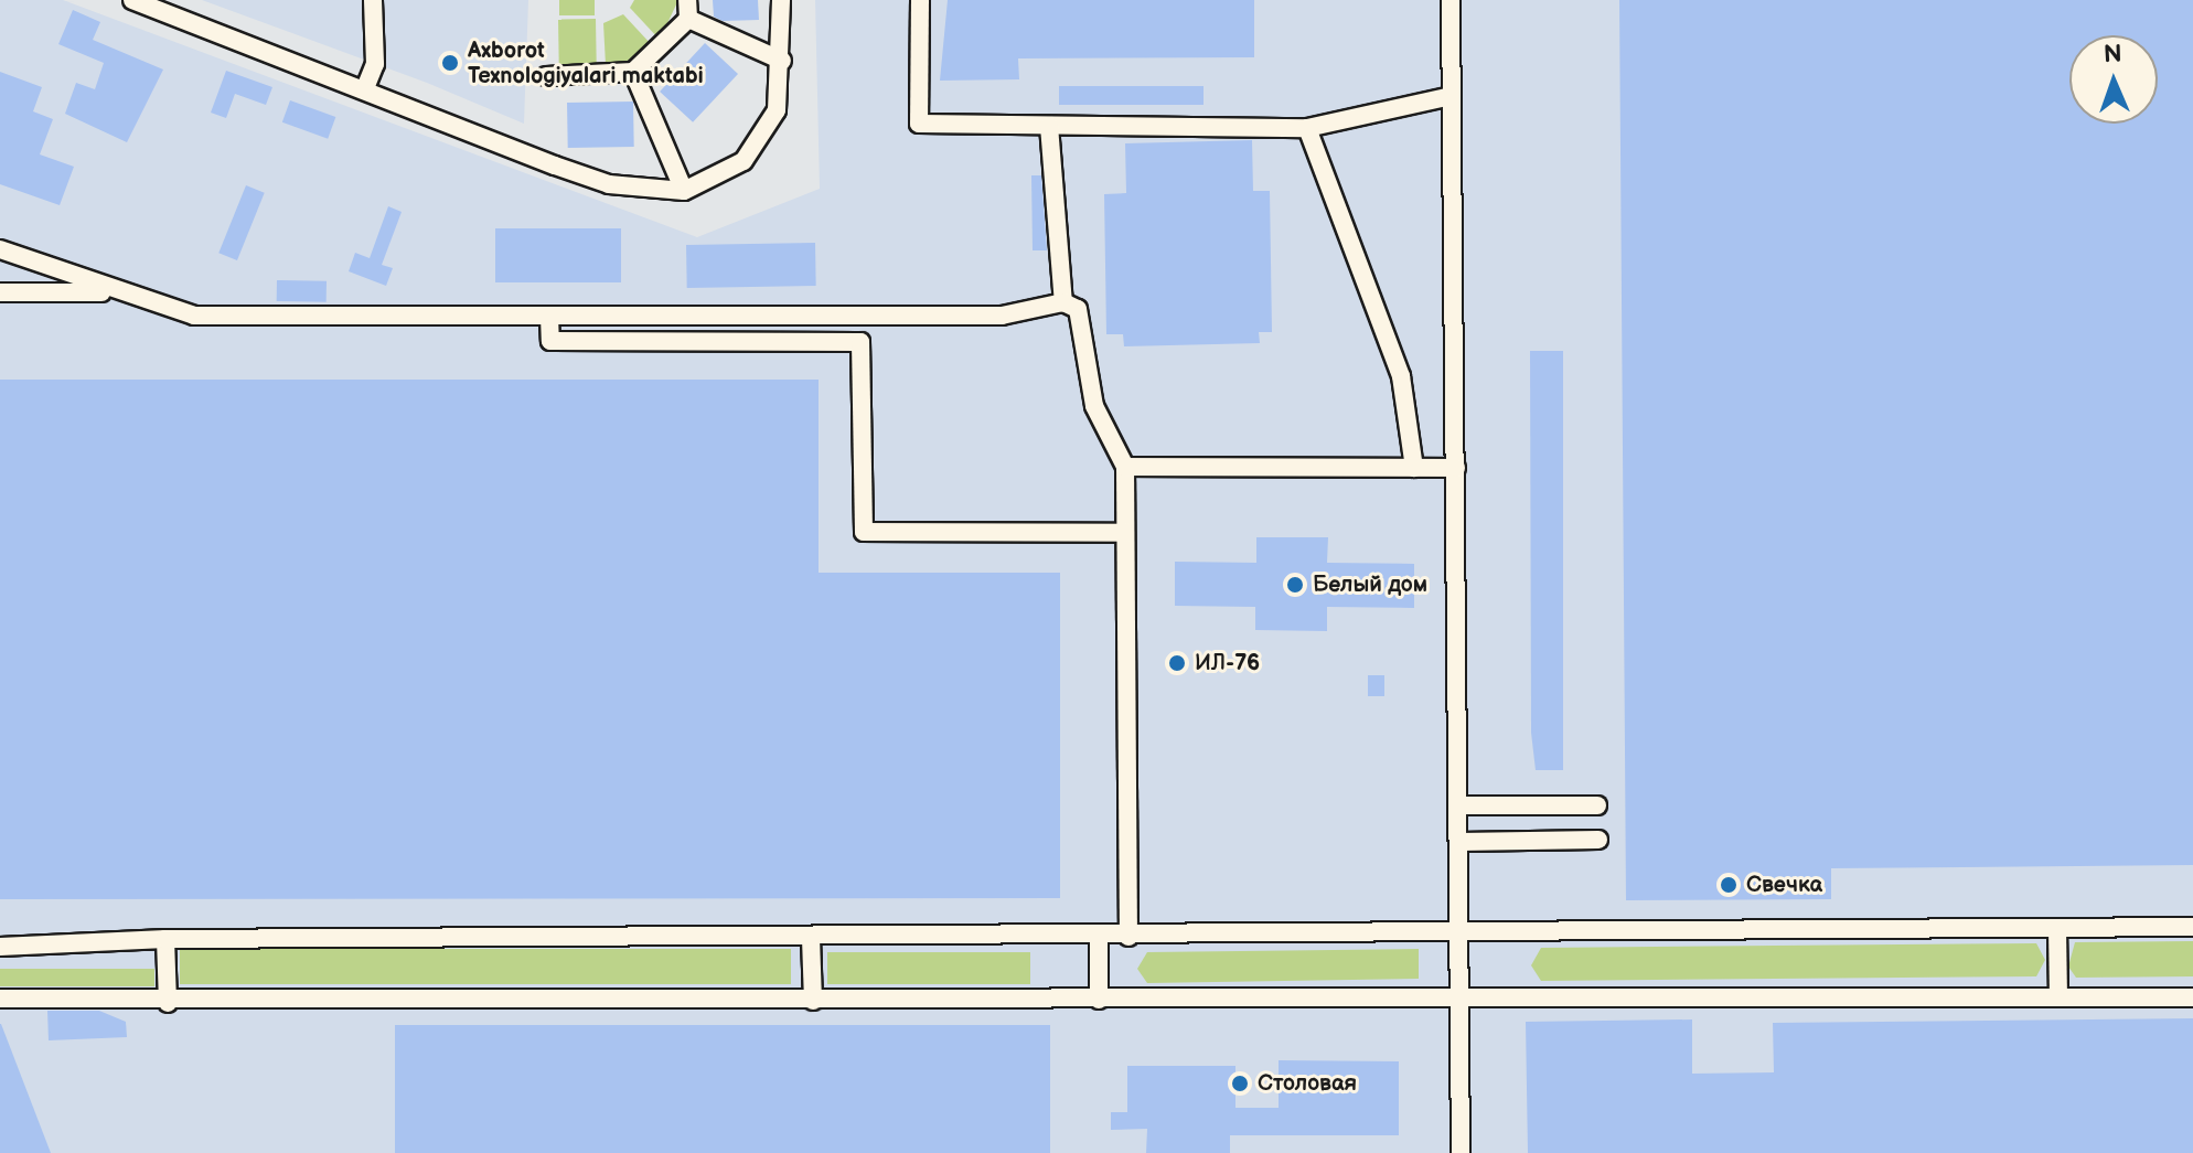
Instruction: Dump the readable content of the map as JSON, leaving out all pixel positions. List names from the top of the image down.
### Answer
{
  "places": [
    "Axborot Texnologiyalari maktabi",
    "Белый дом",
    "ИЛ-76",
    "Свечка",
    "Столовая"
  ],
  "north": "top"
}
